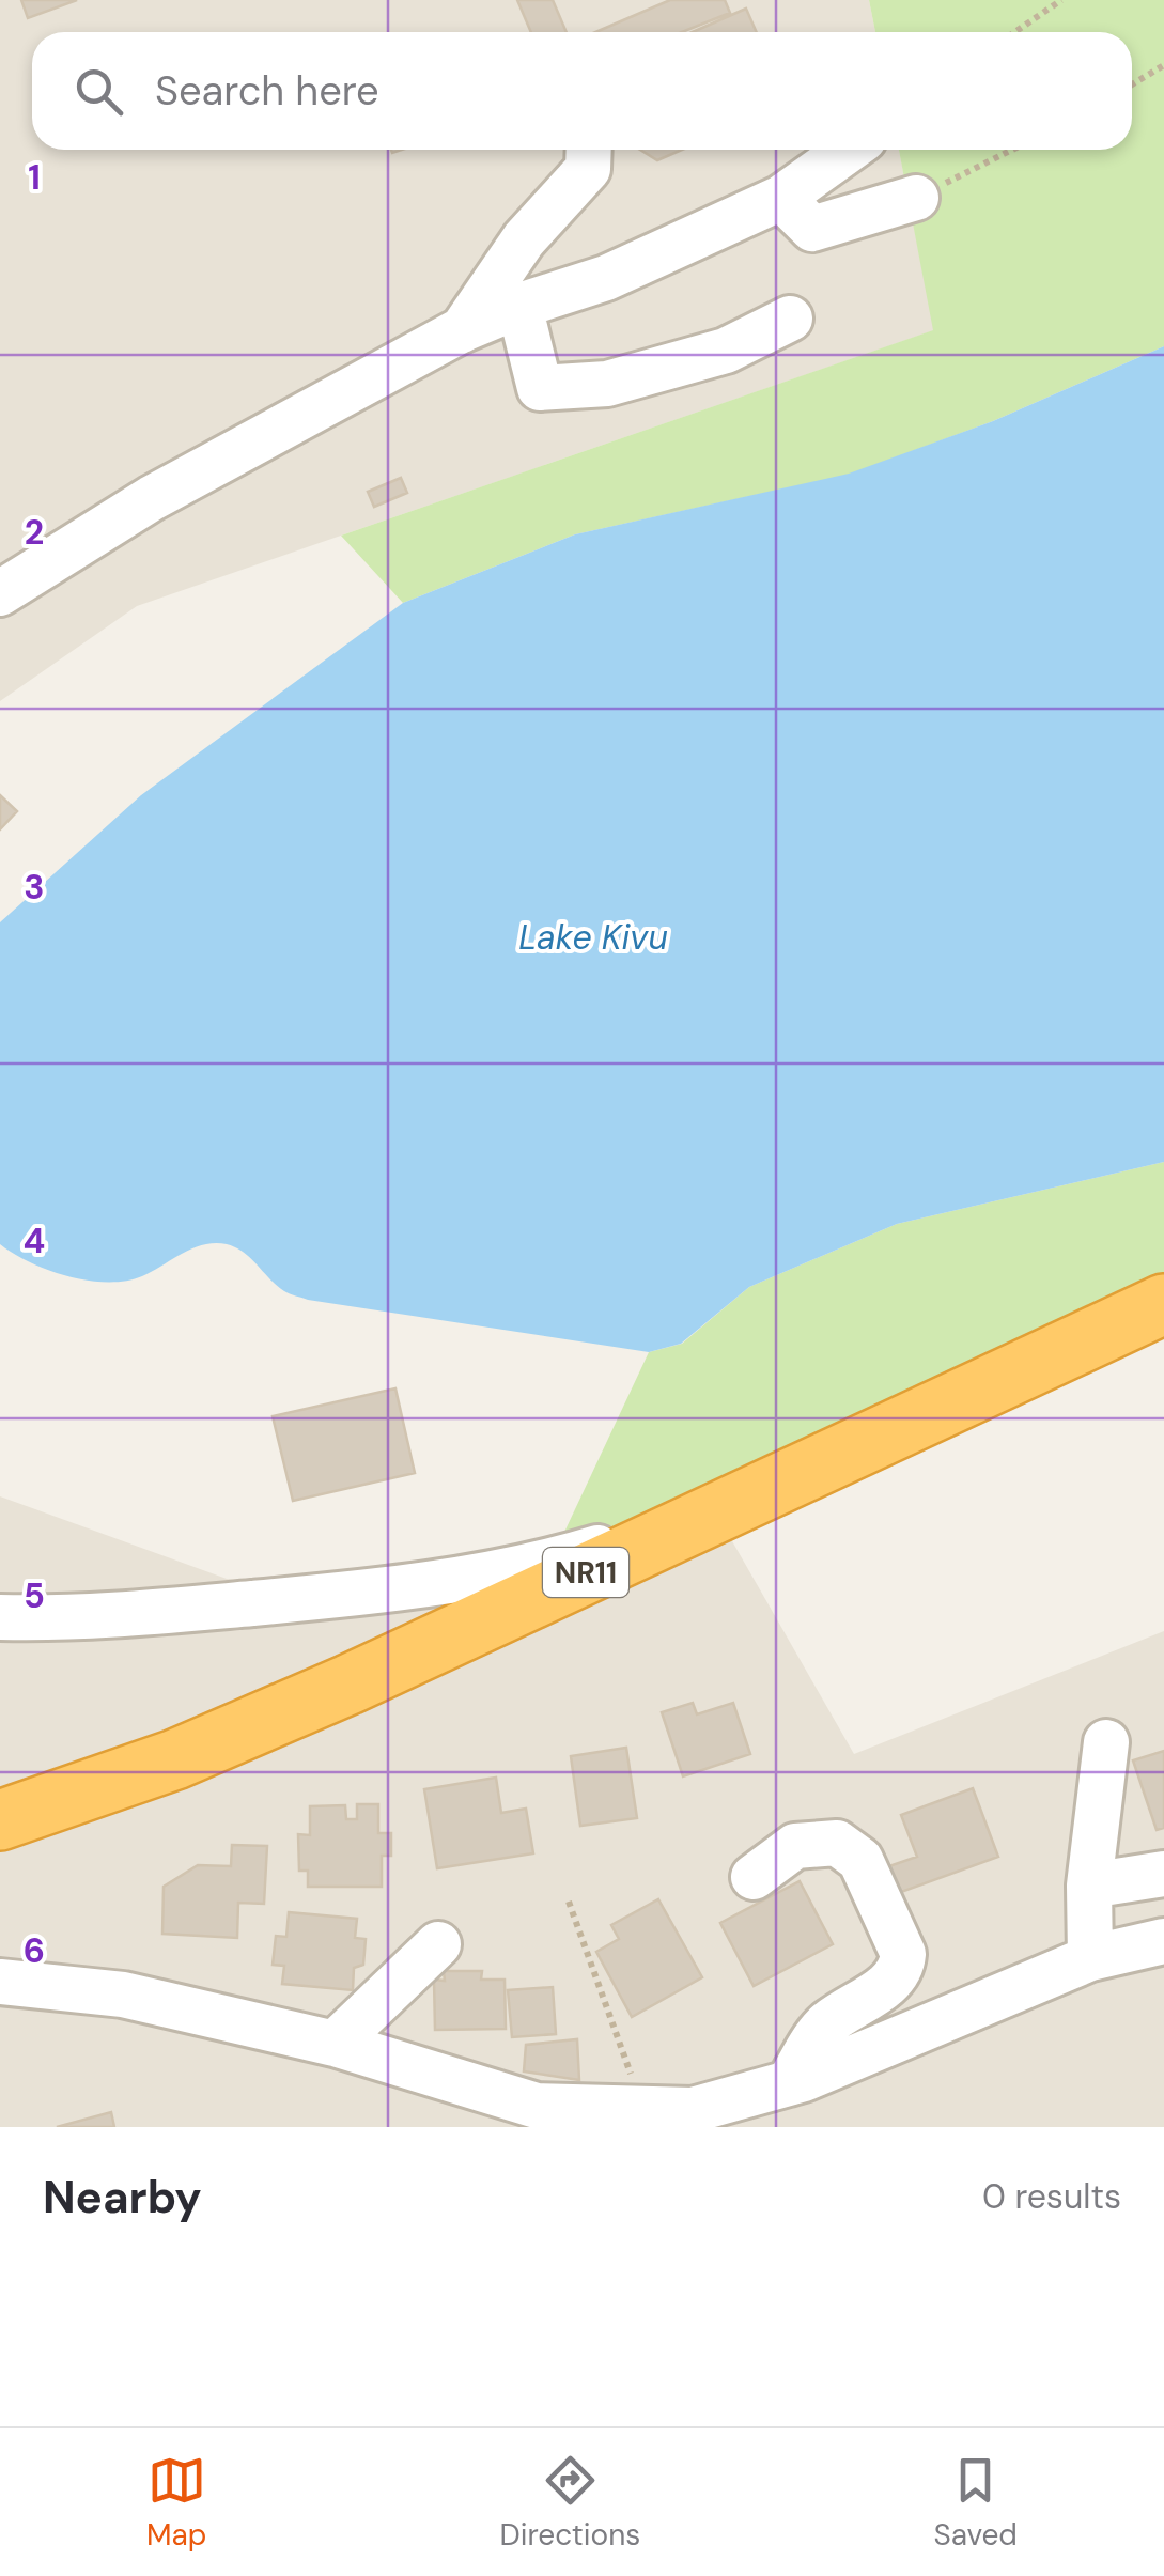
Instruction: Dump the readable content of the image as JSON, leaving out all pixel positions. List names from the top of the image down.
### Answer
{
  "streets": {
    "highway": ["NR11"]
  },
  "water": ["Lake Kivu"],
  "page": {
    "search": "Search here",
    "heading": ["Nearby", "0 results"],
    "nav": ["Map", "Directions", "Saved"]
  },
  "grid": {
    "rows": [
      "1",
      "2",
      "3",
      "4",
      "5",
      "6"
    ]
  }
}
